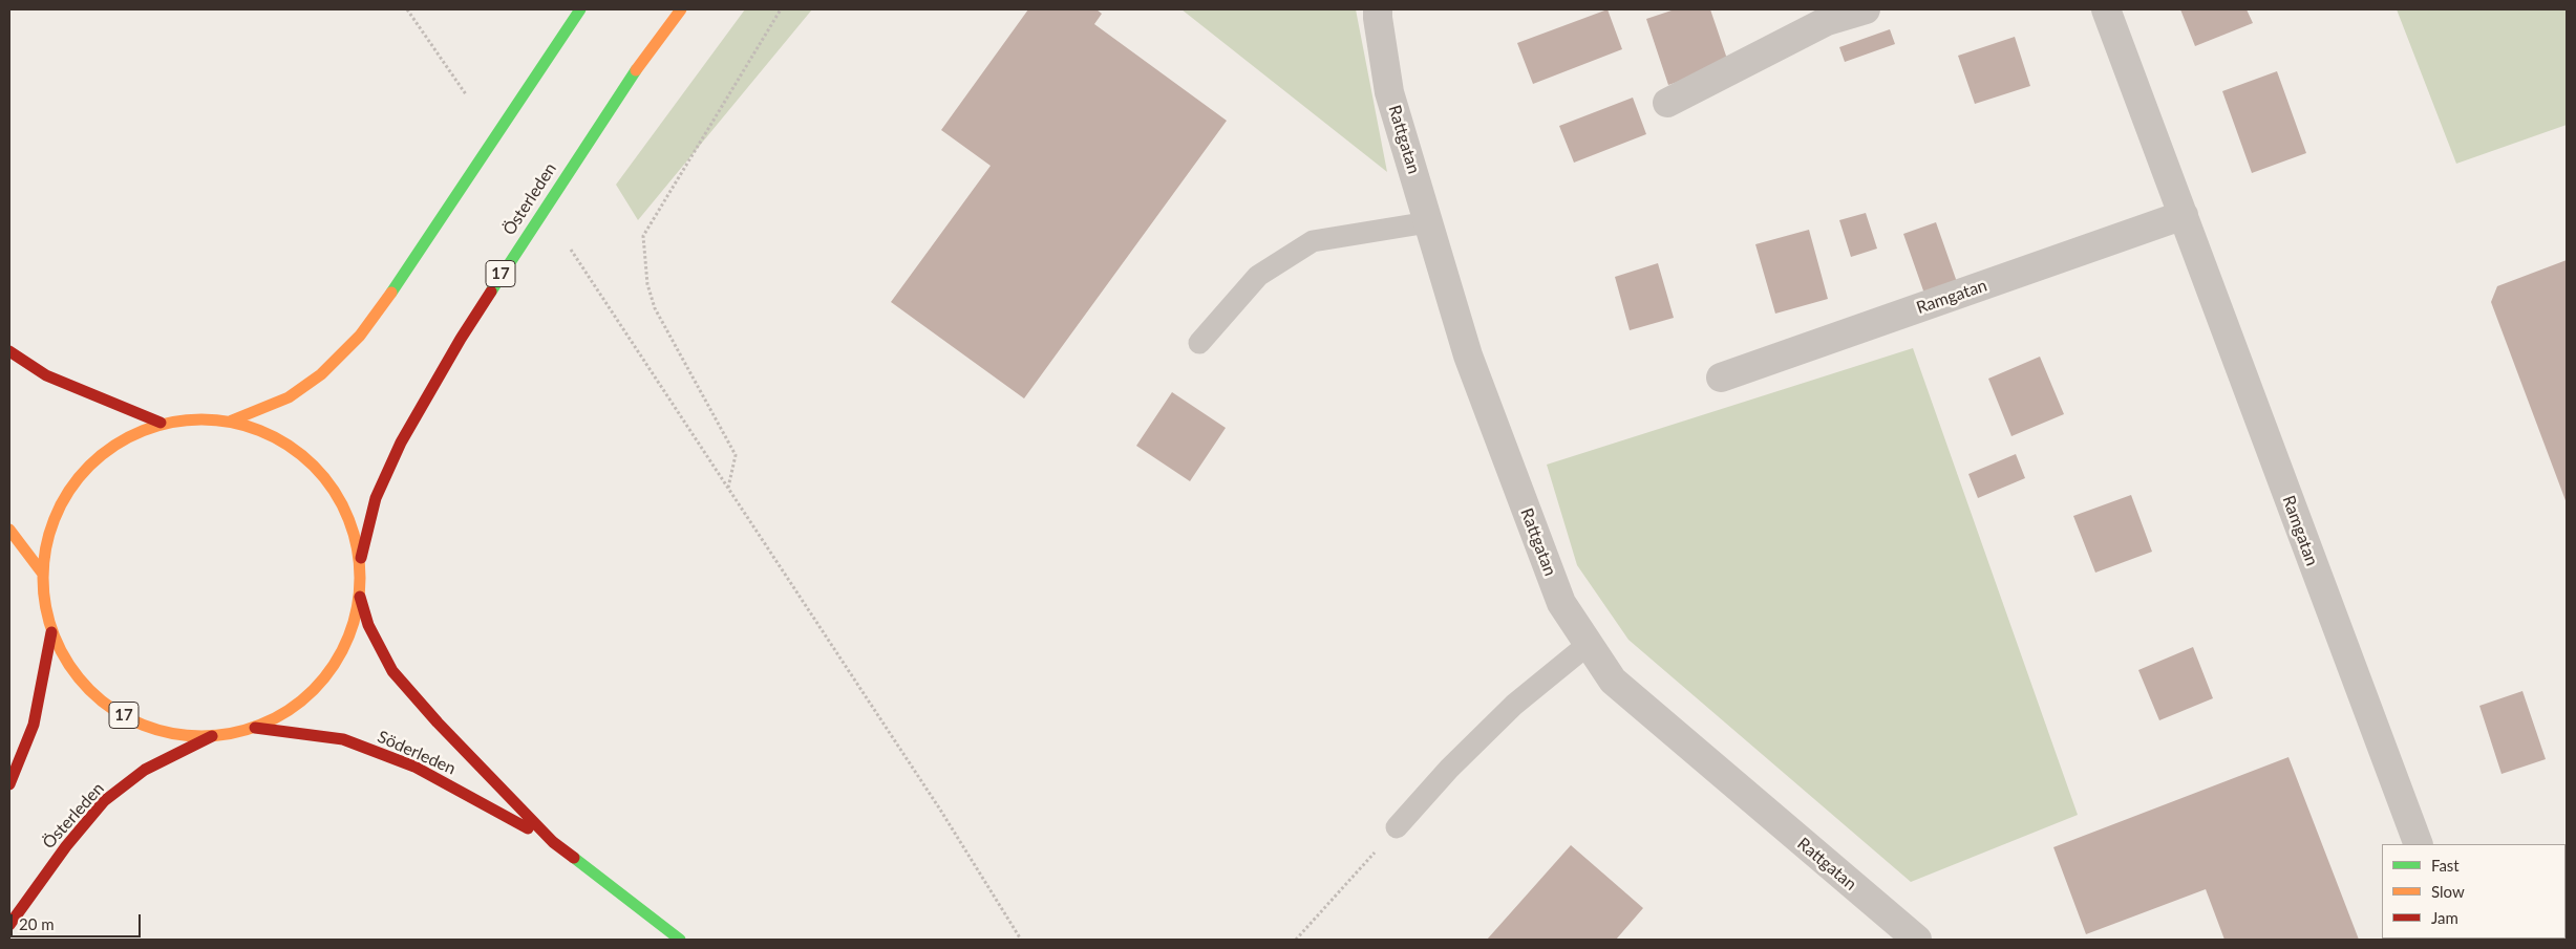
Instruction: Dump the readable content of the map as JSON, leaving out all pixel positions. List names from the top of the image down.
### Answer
{
  "streets": {
    "main road": ["Österleden", "17", "Söderleden"],
    "street": ["Rattgatan", "Ramgatan"]
  },
  "crossings": [
    ["Österleden", "17"],
    ["17", "Söderleden"]
  ],
  "legend": ["Fast", "Slow", "Jam"],
  "scale_bar": "20 m"
}
